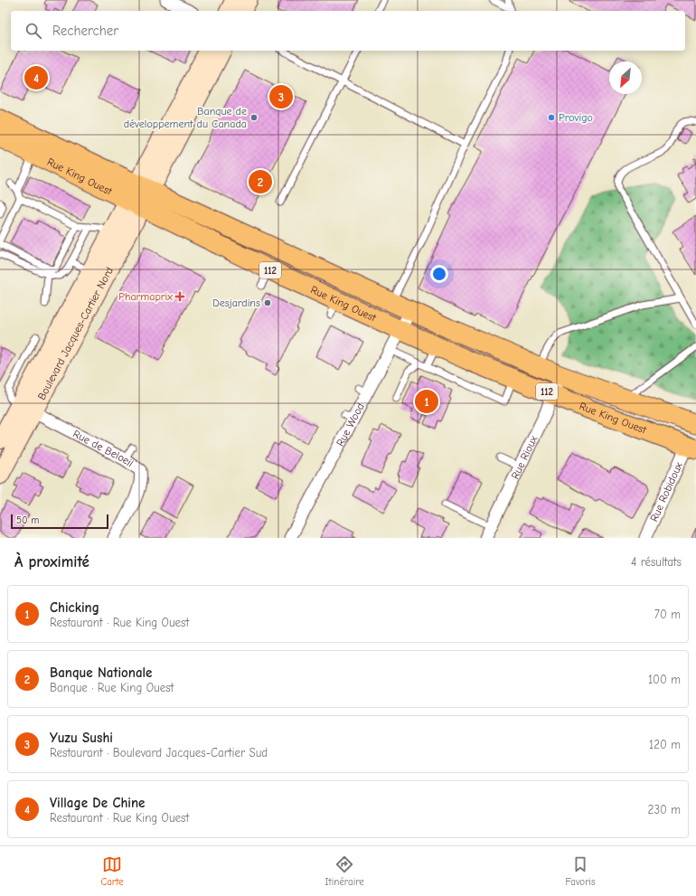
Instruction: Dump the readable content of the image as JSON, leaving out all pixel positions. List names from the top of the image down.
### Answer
{
  "streets": {
    "main road": ["Rue King Ouest", "112", "Boulevard Jacques-Cartier Nord"],
    "street": [
      "Rue Wood",
      "Rue de Beloeil",
      "Rue Rioux",
      "Rue Robidoux"
    ]
  },
  "crossings": [
    ["Rue King Ouest", "Boulevard Jacques-Cartier Nord"],
    ["Rue King Ouest", "Rue Wood"],
    ["Rue King Ouest", "Rue Rioux"],
    ["Rue King Ouest", "Rue Robidoux"],
    ["Boulevard Jacques-Cartier Nord", "Rue de Beloeil"]
  ],
  "places": {
    "other": ["Banque de développement du Canada", "Provigo", "Desjardins"],
    "health": ["Pharmaprix"]
  },
  "scale_bar": "50 m",
  "north": "bottom left",
  "page": {
    "search": "Rechercher",
    "pins": [
      "4",
      "3",
      "2",
      "1"
    ],
    "scale": "50 m",
    "heading": ["À proximité", "4 résultats"],
    "list": [
      {
        "mark": "1",
        "name": "Chicking",
        "note": "Restaurant · Rue King Ouest",
        "value": "70 m"
      },
      {
        "mark": "2",
        "name": "Banque Nationale",
        "note": "Banque · Rue King Ouest",
        "value": "100 m"
      },
      {
        "mark": "3",
        "name": "Yuzu Sushi",
        "note": "Restaurant · Boulevard Jacques-Cartier Sud",
        "value": "120 m"
      },
      {
        "mark": "4",
        "name": "Village De Chine",
        "note": "Restaurant · Rue King Ouest",
        "value": "230 m"
      }
    ],
    "nav": ["Carte", "Itinéraire", "Favoris"]
  }
}
